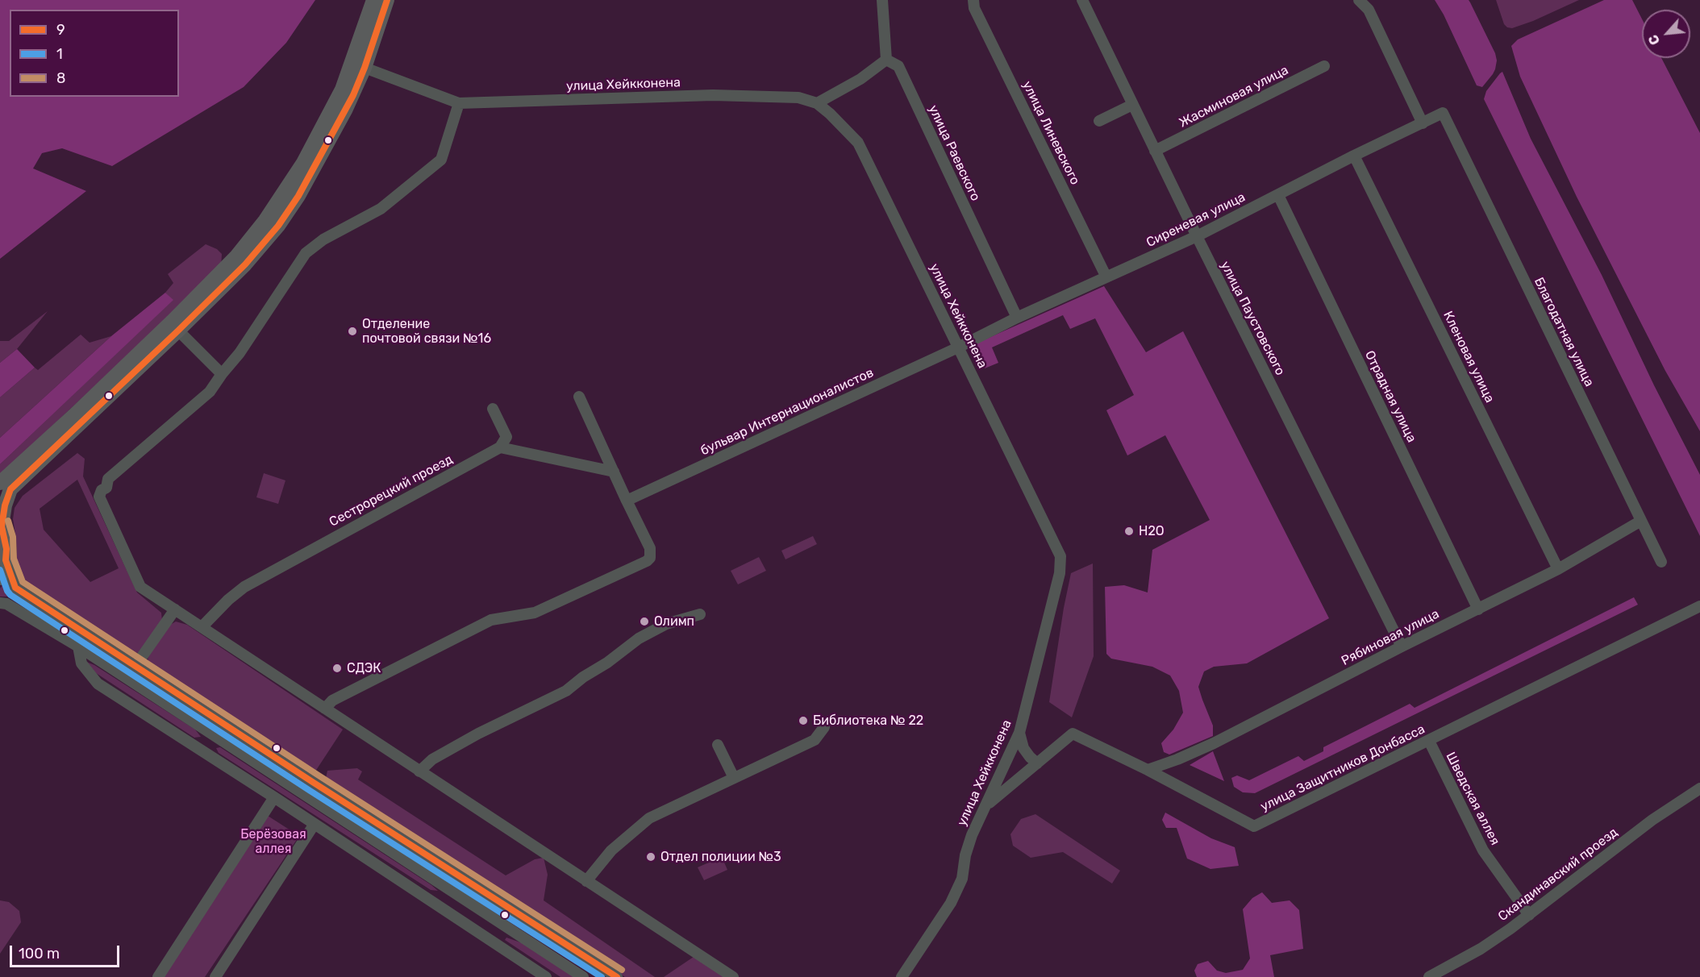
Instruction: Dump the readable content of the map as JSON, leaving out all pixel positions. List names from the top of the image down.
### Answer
{
  "streets": {
    "street": [
      "улица Хейкконена",
      "Жасминовая улица",
      "улица Линевского",
      "улица Раевского",
      "Сиреневая улица",
      "улица Паустовского",
      "Благодатная улица",
      "Кленовая улица",
      "Отрадная улица",
      "бульвар Интернационалистов",
      "Сестрорецкий проезд",
      "Рябиновая улица",
      "улица Защитников Донбасса",
      "Шведская аллея",
      "Скандинавский проезд"
    ]
  },
  "crossings": [
    ["улица Хейкконена", "Сиреневая улица"],
    ["улица Хейкконена", "бульвар Интернационалистов"],
    ["улица Хейкконена", "улица Защитников Донбасса"],
    ["Жасминовая улица", "улица Паустовского"],
    ["улица Линевского", "Сиреневая улица"],
    ["улица Раевского", "Сиреневая улица"],
    ["Сиреневая улица", "улица Паустовского"],
    ["Сиреневая улица", "Благодатная улица"],
    ["Сиреневая улица", "Кленовая улица"],
    ["Сиреневая улица", "Отрадная улица"],
    ["Сиреневая улица", "бульвар Интернационалистов"],
    ["улица Паустовского", "Рябиновая улица"],
    ["Благодатная улица", "Рябиновая улица"],
    ["Кленовая улица", "Рябиновая улица"],
    ["Отрадная улица", "Рябиновая улица"],
    ["Рябиновая улица", "улица Защитников Донбасса"],
    ["улица Защитников Донбасса", "Шведская аллея"],
    ["Шведская аллея", "Скандинавский проезд"]
  ],
  "parks": ["Берёзовая аллея"],
  "places": [
    "Отделение почтовой связи №16",
    "H2O",
    "Олимп",
    "СДЭК",
    "Библиотека № 22",
    "Отдел полиции №3"
  ],
  "lines": ["transit line 9", "transit line 8", "transit line 1"],
  "legend": ["9", "1", "8"],
  "scale_bar": "100 m",
  "north": "bottom left"
}
